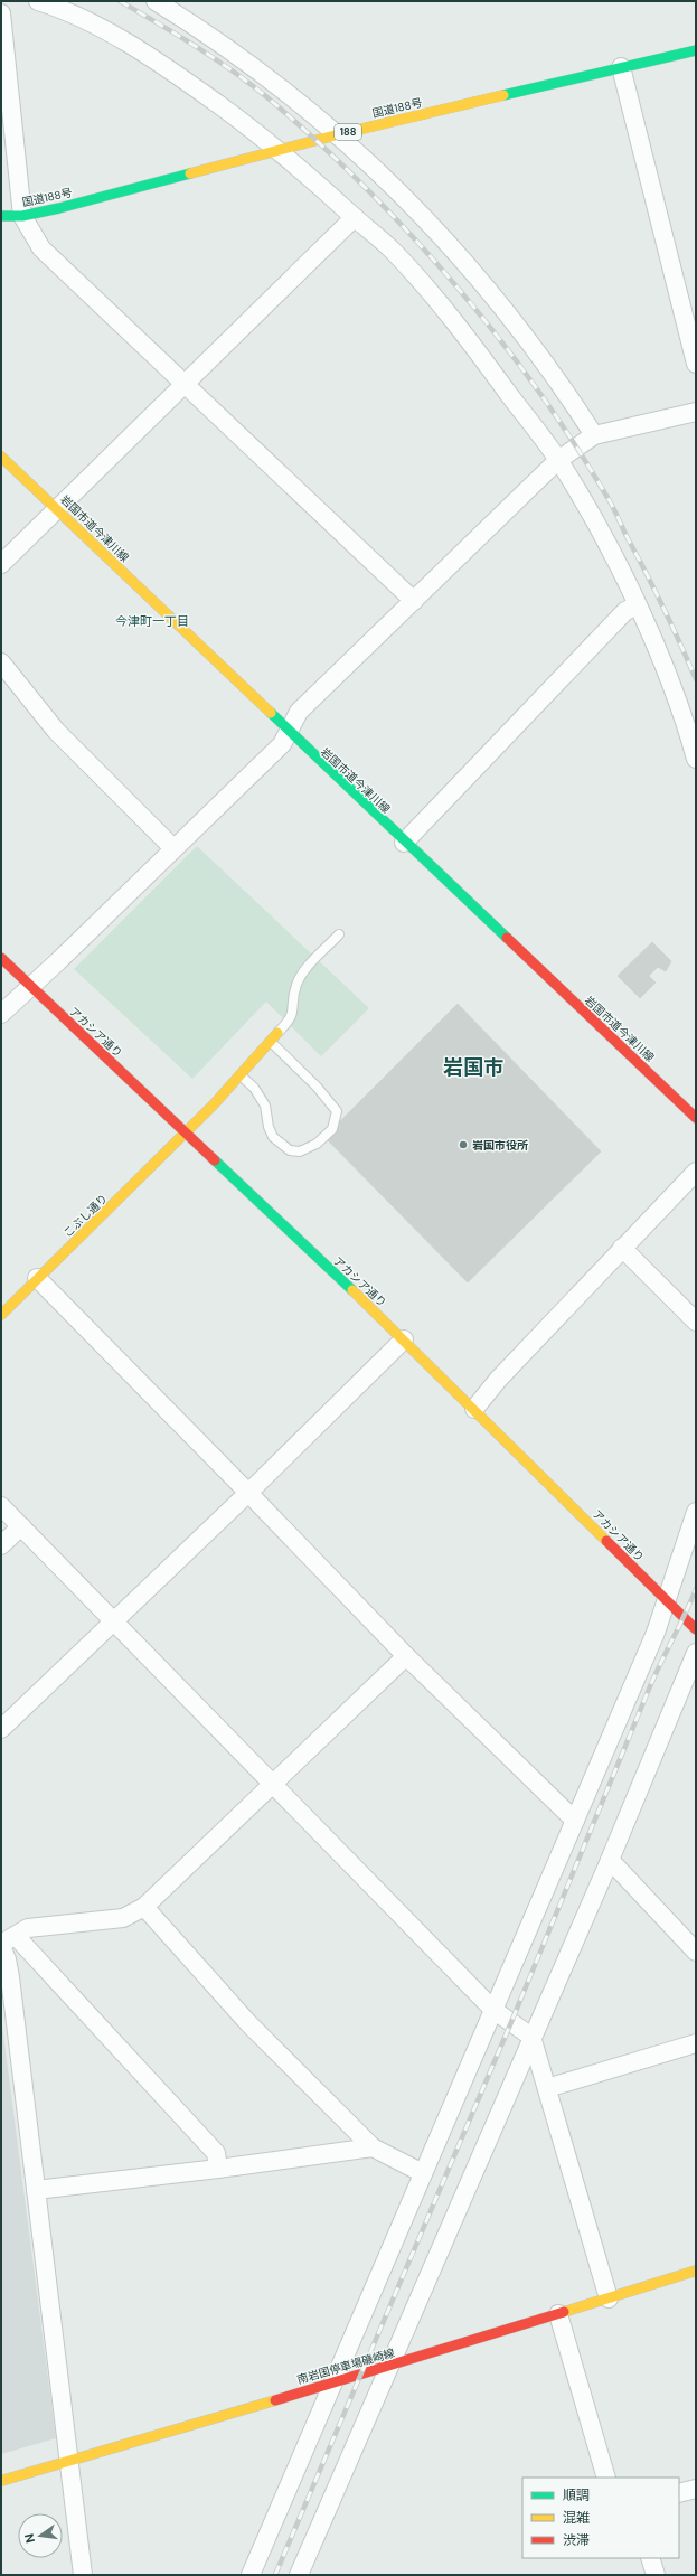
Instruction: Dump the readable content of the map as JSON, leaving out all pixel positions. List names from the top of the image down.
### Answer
{
  "streets": {
    "main road": [
      "国道188号",
      "188",
      "岩国市道今津川線",
      "アカシア通り",
      "こぶし通り",
      "南岩国停車場磯崎線"
    ]
  },
  "crossings": [
    ["アカシア通り", "こぶし通り"]
  ],
  "districts": ["今津町一丁目", "岩国市"],
  "places": ["岩国市役所"],
  "legend": ["順調", "混雑", "渋滞"],
  "north": "left"
}
